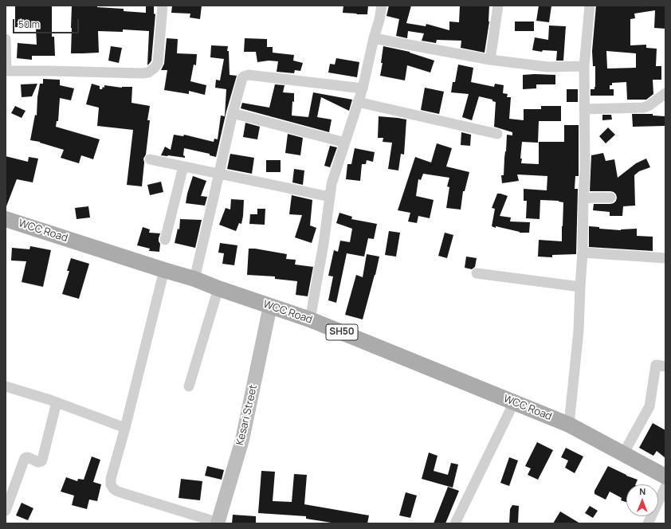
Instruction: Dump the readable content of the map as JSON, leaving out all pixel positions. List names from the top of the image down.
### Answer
{
  "streets": {
    "main road": ["WCC Road", "SH50"],
    "street": ["Kesari Street"]
  },
  "crossings": [
    ["WCC Road", "Kesari Street"]
  ],
  "scale_bar": "50 m",
  "north": "top"
}
